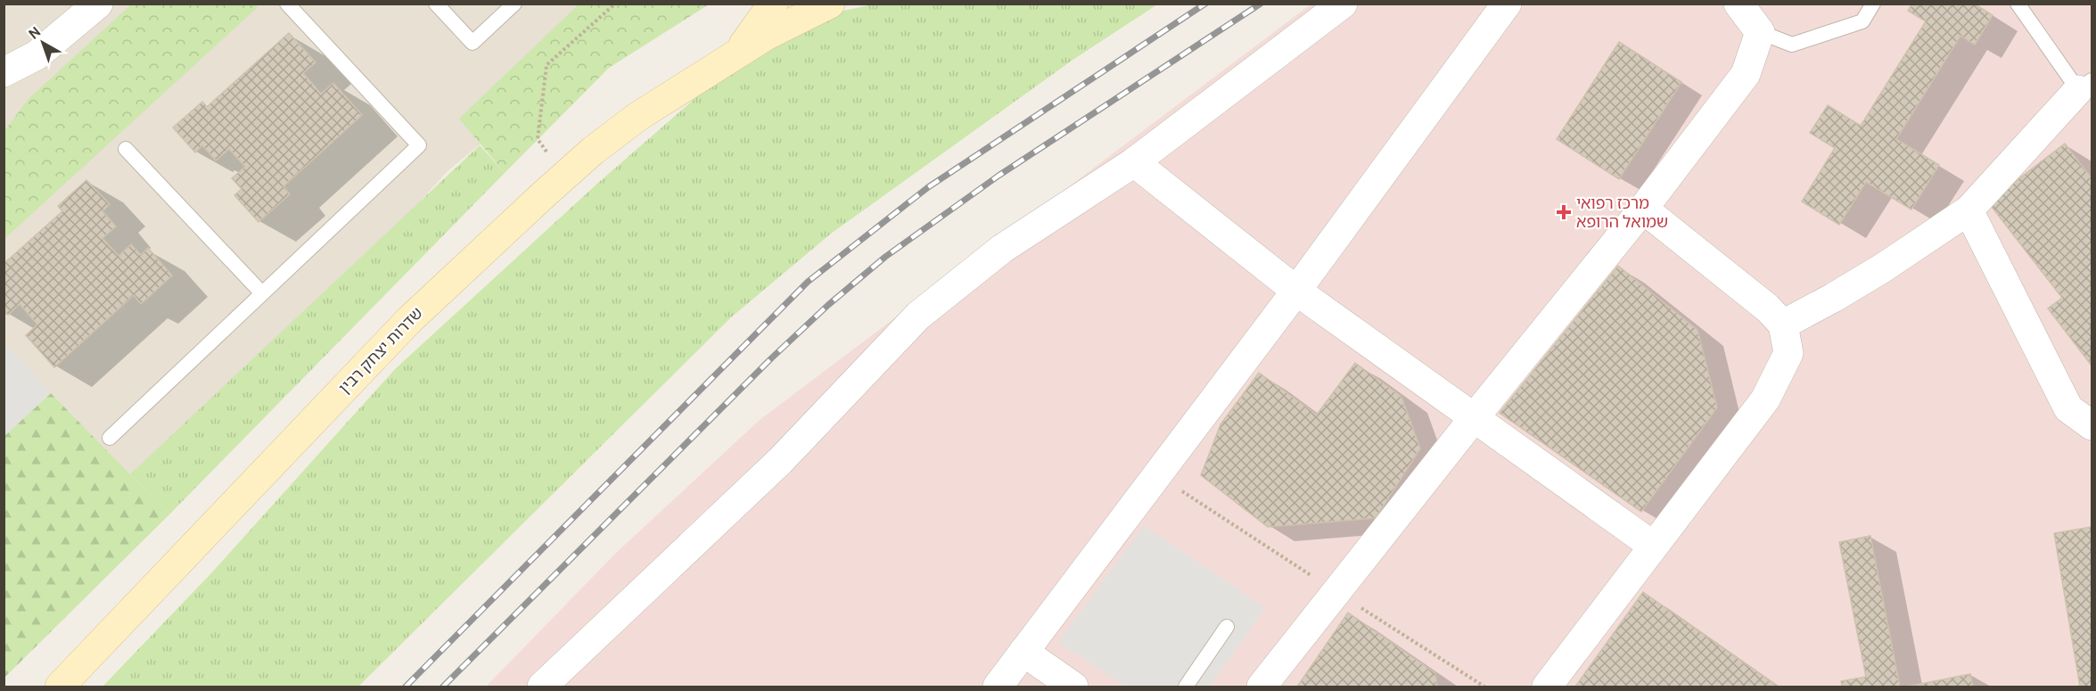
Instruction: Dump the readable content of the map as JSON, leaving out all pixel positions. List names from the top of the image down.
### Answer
{
  "streets": {
    "main road": ["שדרות יצחק רבין"]
  },
  "places": {
    "health": ["מרכז רפואי שמואל הרופא"]
  },
  "north": "top left"
}
